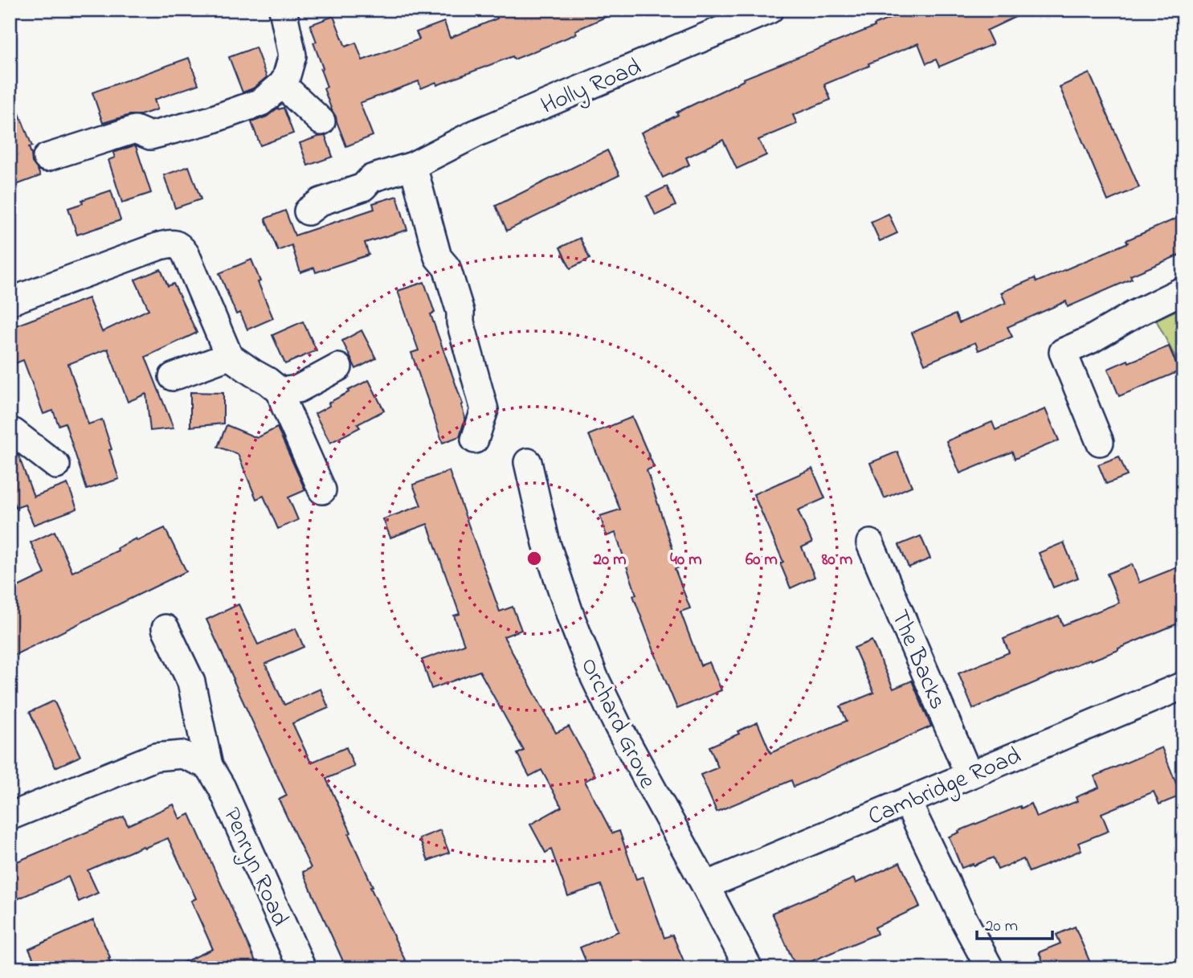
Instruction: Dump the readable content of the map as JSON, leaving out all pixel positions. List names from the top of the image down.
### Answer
{
  "streets": {
    "street": [
      "Holly Road",
      "The Backs",
      "Orchard Grove",
      "Cambridge Road",
      "Penryn Road"
    ]
  },
  "crossings": [
    ["The Backs", "Cambridge Road"],
    ["Orchard Grove", "Cambridge Road"]
  ],
  "scale_bar": "20 m",
  "rings": [
    "20 m",
    "40 m",
    "60 m",
    "80 m"
  ]
}
